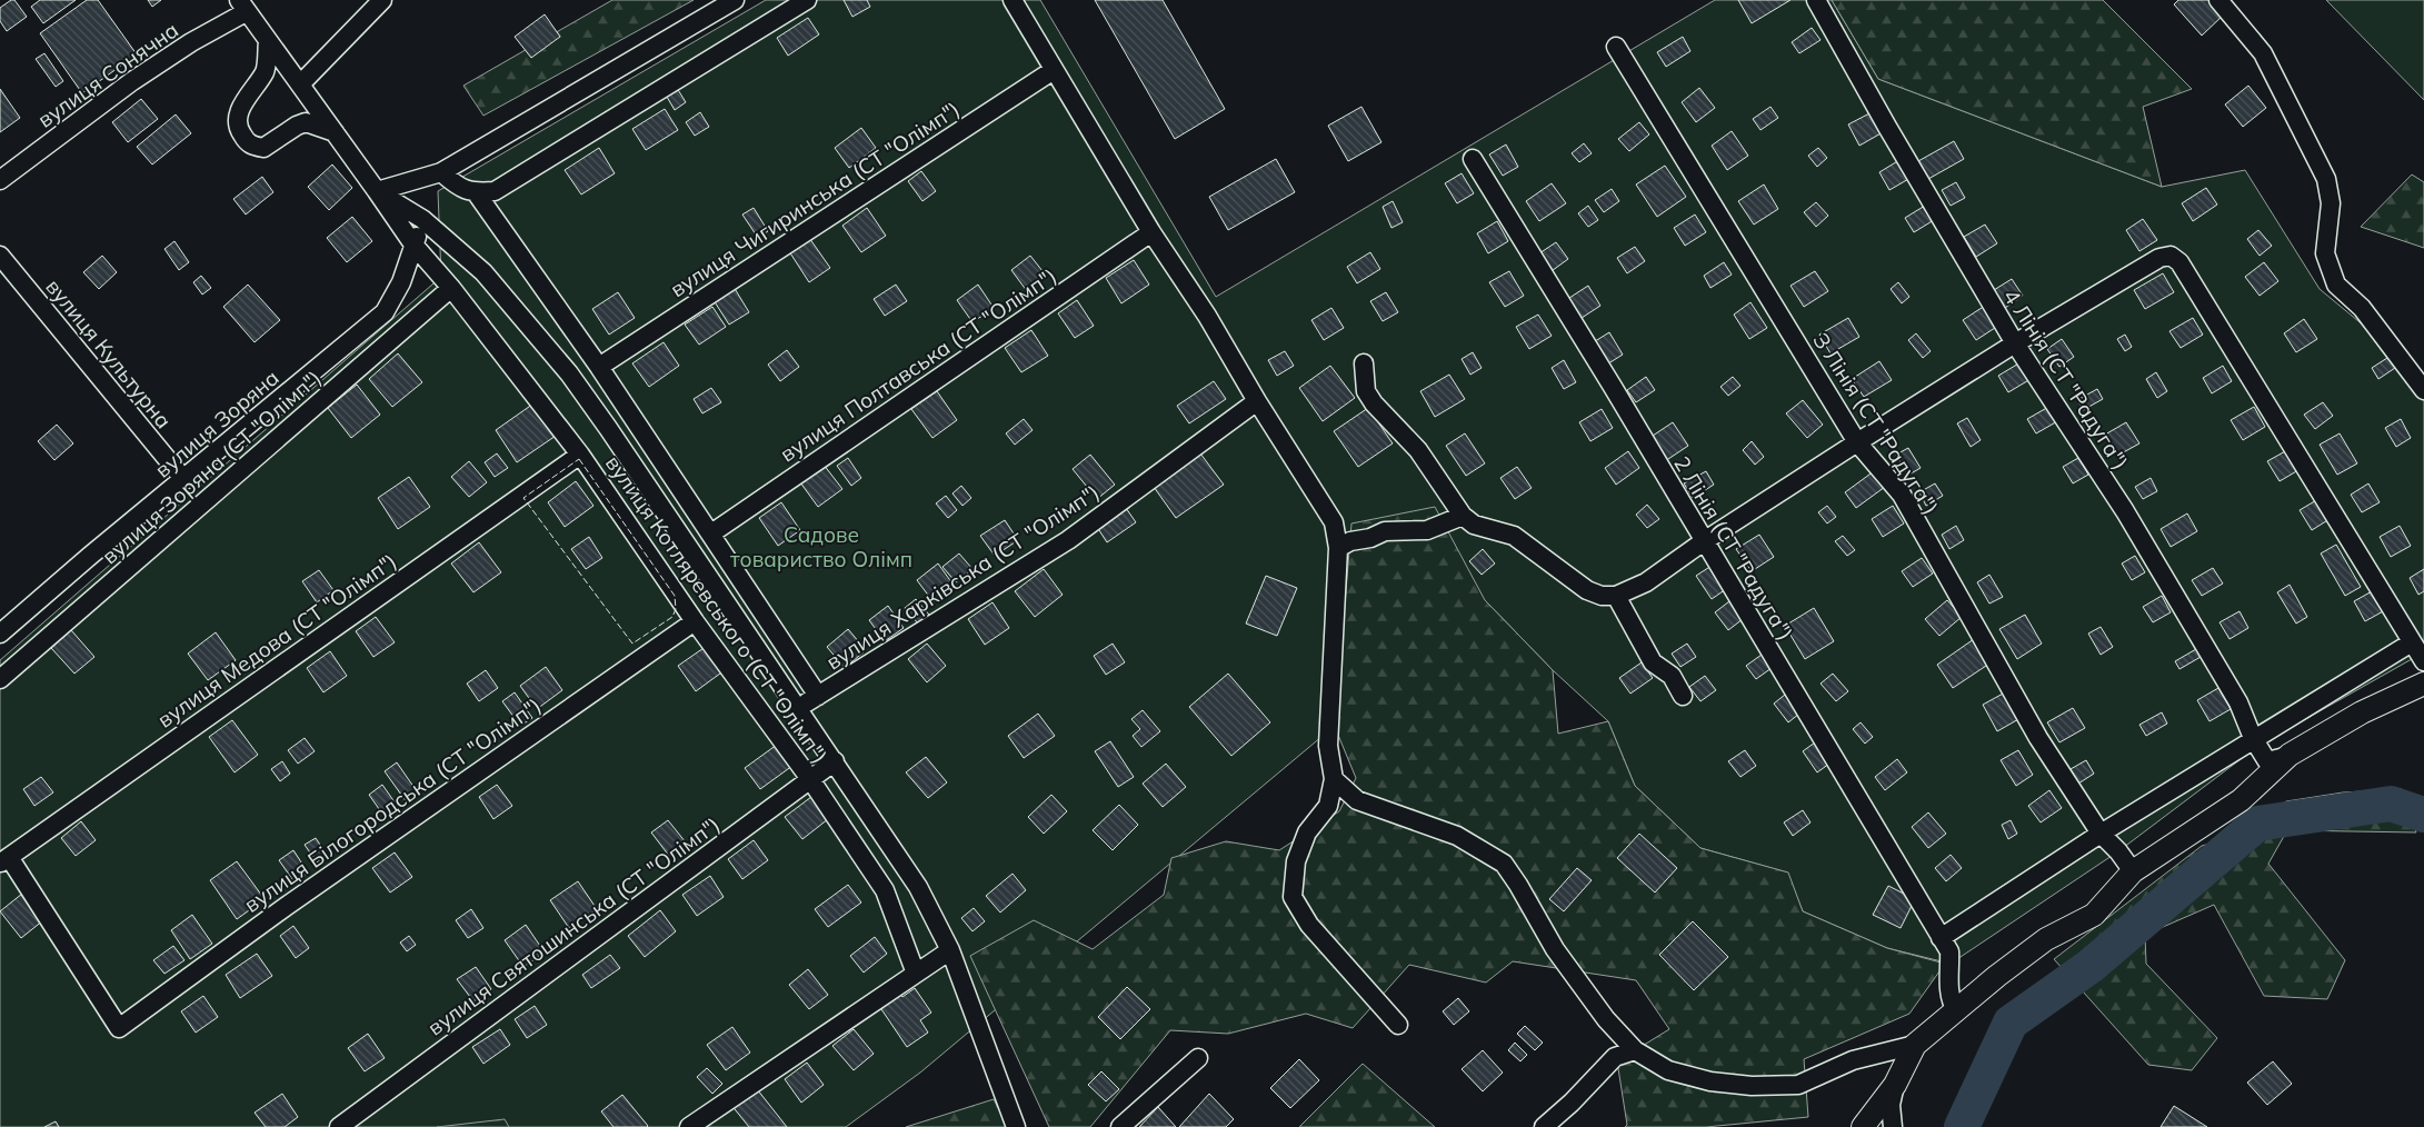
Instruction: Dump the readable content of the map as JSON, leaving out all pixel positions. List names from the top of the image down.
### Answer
{
  "streets": {
    "street": [
      "вулиця Сонячна",
      "вулиця Чигиринська (СТ \"Олімп\")",
      "вулиця Культурна",
      "вулиця Полтавська (СТ \"Олімп\")",
      "4 Лінія (СТ \"Радуга\")",
      "вулиця Зоряна",
      "З Лінія (СТ \"Радуга\")",
      "вулиця Зоряна (СТ \"Олімп\")",
      "2 Лінія (СТ \"Радуга\")",
      "вулиця Харківська (СТ \"Олімп\")",
      "вулиця Котляревського (СТ \"Олімп\")",
      "вулиця Медова (СТ \"Олімп\")",
      "вулиця Білогородська (СТ \"Олімп\")",
      "вулиця Святошинська (СТ \"Олімп\")"
    ]
  },
  "crossings": [
    ["вулиця Сонячна", "вулиця Котляревського (СТ \"Олімп\")"],
    ["вулиця Чигиринська (СТ \"Олімп\")", "вулиця Котляревського (СТ \"Олімп\")"],
    ["вулиця Культурна", "вулиця Зоряна"],
    ["вулиця Полтавська (СТ \"Олімп\")", "вулиця Котляревського (СТ \"Олімп\")"],
    ["вулиця Зоряна", "вулиця Котляревського (СТ \"Олімп\")"],
    ["вулиця Зоряна (СТ \"Олімп\")", "вулиця Котляревського (СТ \"Олімп\")"],
    ["вулиця Харківська (СТ \"Олімп\")", "вулиця Котляревського (СТ \"Олімп\")"],
    ["вулиця Котляревського (СТ \"Олімп\")", "вулиця Медова (СТ \"Олімп\")"],
    ["вулиця Котляревського (СТ \"Олімп\")", "вулиця Білогородська (СТ \"Олімп\")"],
    ["вулиця Котляревського (СТ \"Олімп\")", "вулиця Святошинська (СТ \"Олімп\")"],
    ["вулиця Медова (СТ \"Олімп\")", "вулиця Білогородська (СТ \"Олімп\")"]
  ],
  "parks": ["Садове товариство Олімп"]
}
